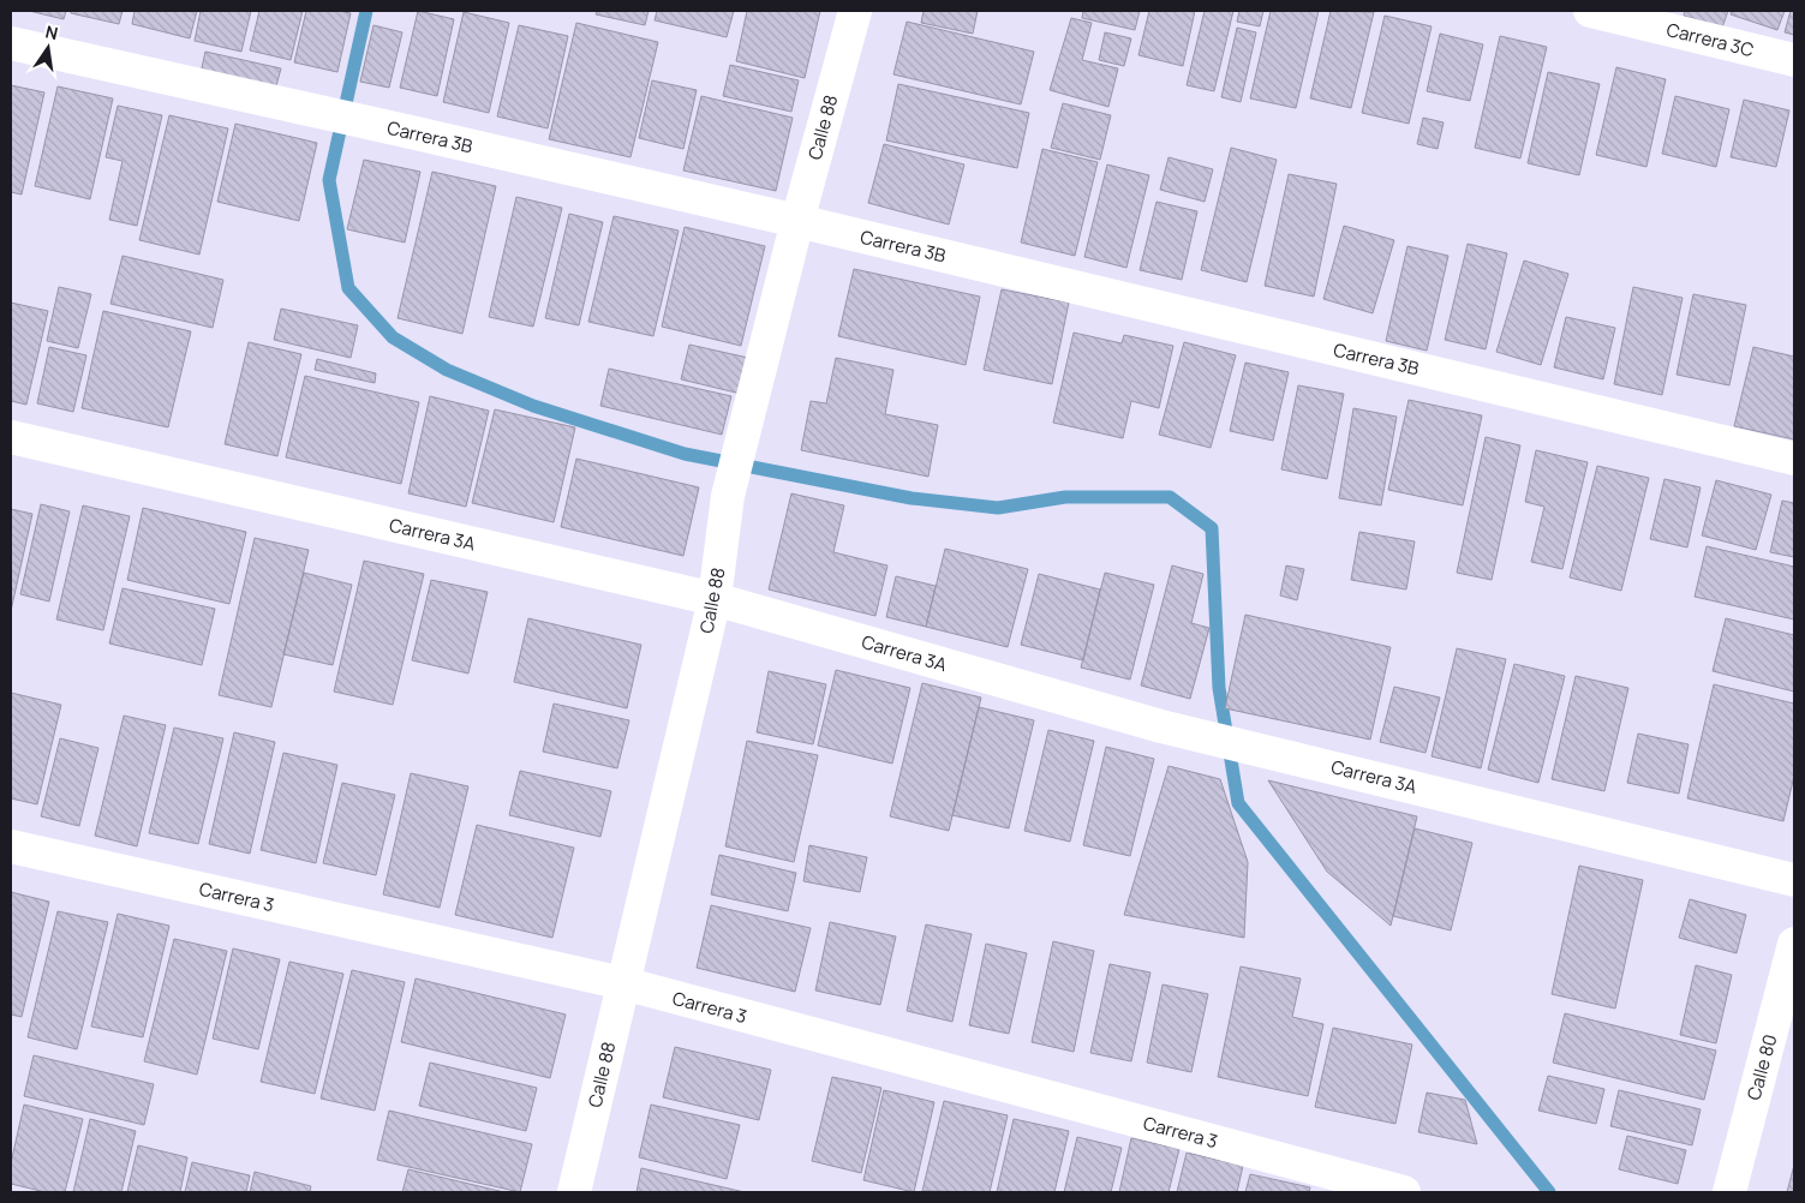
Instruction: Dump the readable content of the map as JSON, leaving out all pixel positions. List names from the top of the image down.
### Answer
{
  "streets": {
    "street": [
      "Carrera 3C",
      "Calle 88",
      "Carrera 3B",
      "Carrera 3A",
      "Carrera 3",
      "Calle 80"
    ]
  },
  "crossings": [
    ["Calle 88", "Carrera 3B"],
    ["Calle 88", "Carrera 3A"],
    ["Calle 88", "Carrera 3"]
  ],
  "north": "top"
}
